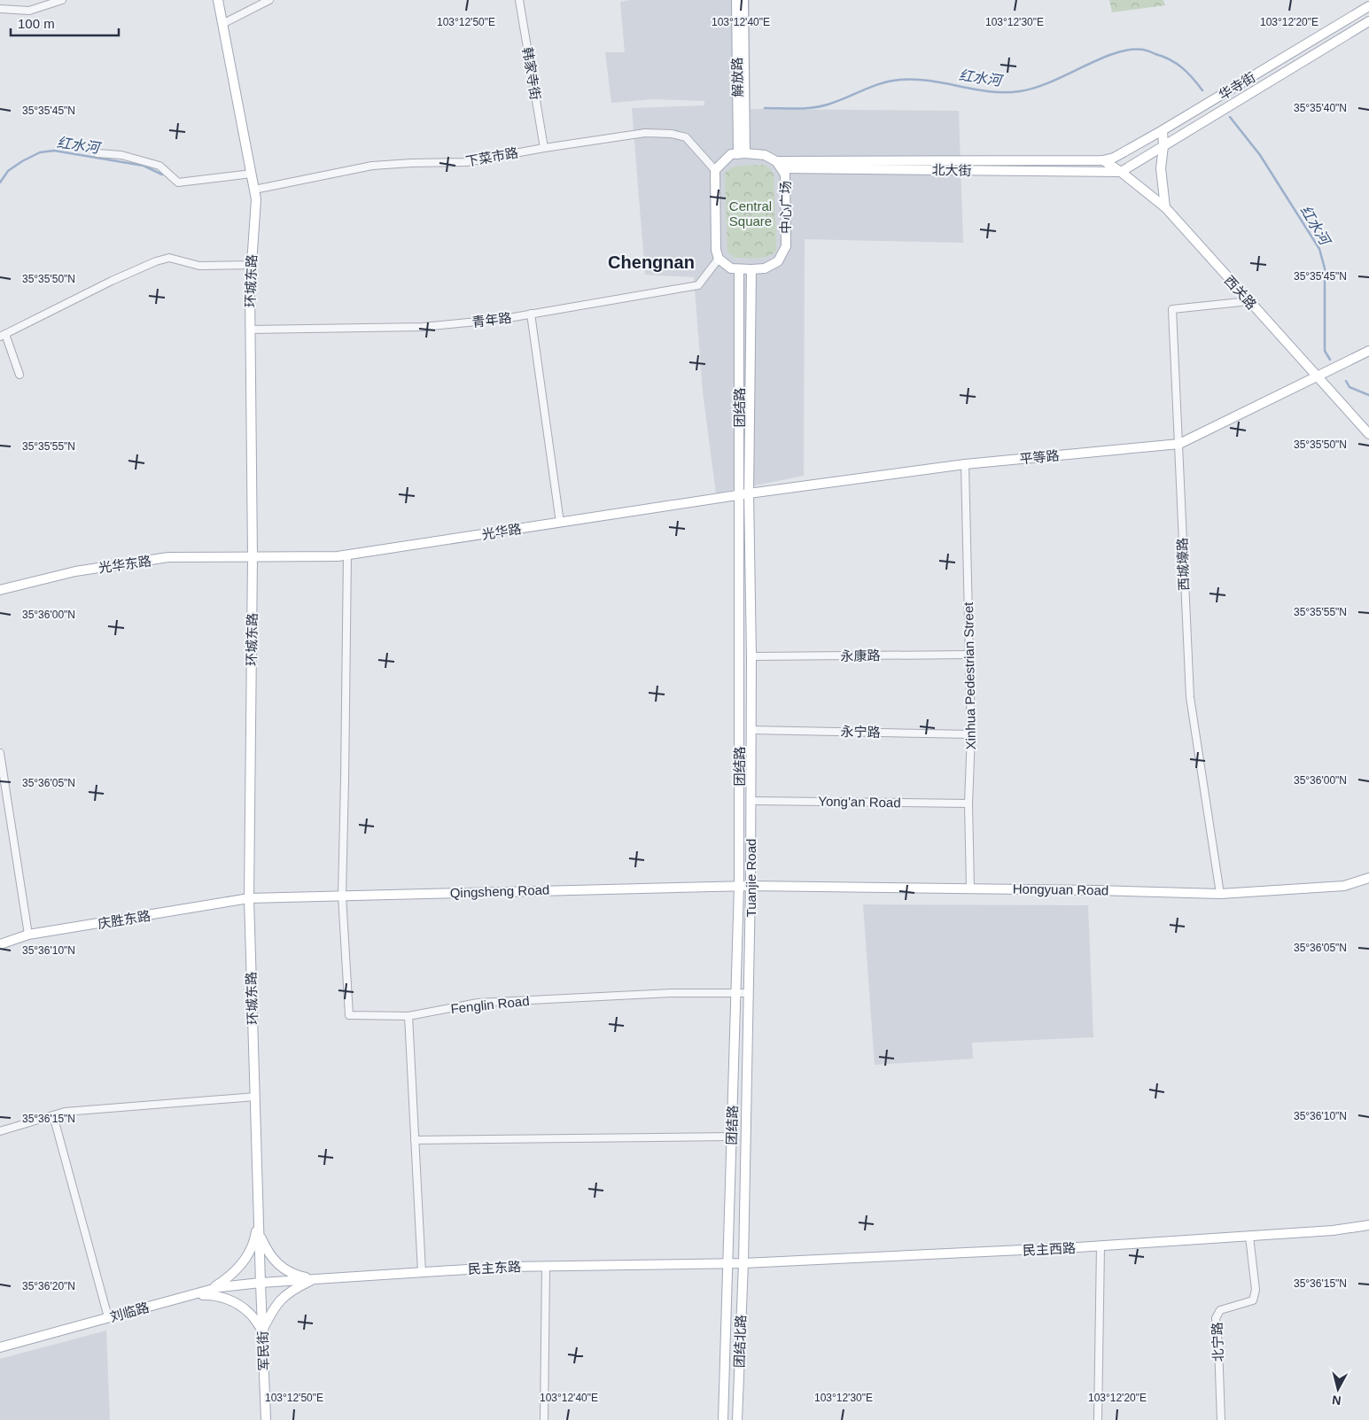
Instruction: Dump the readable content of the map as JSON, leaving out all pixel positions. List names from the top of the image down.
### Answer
{
  "streets": {
    "main road": [
      "解放路",
      "华寺街",
      "北大街",
      "中心广场",
      "环城东路",
      "西关路",
      "团结路",
      "平等路",
      "光华路",
      "光华东路",
      "Tuanjie Road",
      "Hongyuan Road",
      "Qingsheng Road",
      "庆胜东路",
      "民主西路",
      "民主东路",
      "刘临路",
      "团结北路",
      "军民街"
    ],
    "street": [
      "韩家寺街",
      "下菜市路",
      "青年路",
      "西城壕路",
      "永康路",
      "Xinhua Pedestrian Street",
      "永宁路",
      "Yong'an Road",
      "Fenglin Road",
      "北宁路"
    ]
  },
  "crossings": [
    ["韩家寺街", "下菜市路"],
    ["解放路", "下菜市路"],
    ["解放路", "北大街"],
    ["解放路", "中心广场"],
    ["解放路", "青年路"],
    ["解放路", "团结路"],
    ["华寺街", "北大街"],
    ["华寺街", "西关路"],
    ["下菜市路", "北大街"],
    ["下菜市路", "中心广场"],
    ["下菜市路", "环城东路"],
    ["下菜市路", "青年路"],
    ["下菜市路", "团结路"],
    ["北大街", "中心广场"],
    ["北大街", "西关路"],
    ["北大街", "青年路"],
    ["北大街", "团结路"],
    ["中心广场", "青年路"],
    ["中心广场", "团结路"],
    ["环城东路", "青年路"],
    ["环城东路", "光华路"],
    ["环城东路", "光华东路"],
    ["环城东路", "Qingsheng Road"],
    ["环城东路", "庆胜东路"],
    ["环城东路", "民主东路"],
    ["环城东路", "刘临路"],
    ["环城东路", "军民街"],
    ["西关路", "平等路"],
    ["西关路", "西城壕路"],
    ["青年路", "团结路"],
    ["团结路", "平等路"],
    ["团结路", "光华路"],
    ["团结路", "Tuanjie Road"],
    ["团结路", "Qingsheng Road"],
    ["团结路", "Fenglin Road"],
    ["团结路", "民主西路"],
    ["团结路", "民主东路"],
    ["团结路", "团结北路"],
    ["平等路", "光华路"],
    ["平等路", "西城壕路"],
    ["平等路", "Xinhua Pedestrian Street"],
    ["平等路", "Tuanjie Road"],
    ["光华路", "光华东路"],
    ["光华路", "Tuanjie Road"],
    ["西城壕路", "Hongyuan Road"],
    ["永康路", "Xinhua Pedestrian Street"],
    ["永康路", "Tuanjie Road"],
    ["Xinhua Pedestrian Street", "永宁路"],
    ["Xinhua Pedestrian Street", "Yong'an Road"],
    ["Xinhua Pedestrian Street", "Hongyuan Road"],
    ["永宁路", "Tuanjie Road"],
    ["Yong'an Road", "Tuanjie Road"],
    ["Tuanjie Road", "Hongyuan Road"],
    ["Tuanjie Road", "Qingsheng Road"],
    ["Tuanjie Road", "Fenglin Road"],
    ["Tuanjie Road", "民主西路"],
    ["Tuanjie Road", "团结北路"],
    ["Hongyuan Road", "Qingsheng Road"],
    ["Qingsheng Road", "庆胜东路"],
    ["Qingsheng Road", "Fenglin Road"],
    ["民主西路", "民主东路"],
    ["民主西路", "团结北路"],
    ["民主西路", "北宁路"],
    ["民主东路", "刘临路"],
    ["民主东路", "团结北路"],
    ["民主东路", "军民街"],
    ["刘临路", "军民街"]
  ],
  "districts": ["Chengnan"],
  "water": ["红水河"],
  "parks": ["Central Square"],
  "scale_bar": "100 m",
  "north": "bottom",
  "coordinates": [
    "103°12'50\"E",
    "103°12'40\"E",
    "103°12'30\"E",
    "103°12'20\"E",
    "35°35'40\"N",
    "35°35'45\"N",
    "35°35'50\"N",
    "35°35'55\"N",
    "35°36'00\"N",
    "35°36'05\"N",
    "35°36'10\"N",
    "35°36'15\"N",
    "35°36'20\"N"
  ]
}
